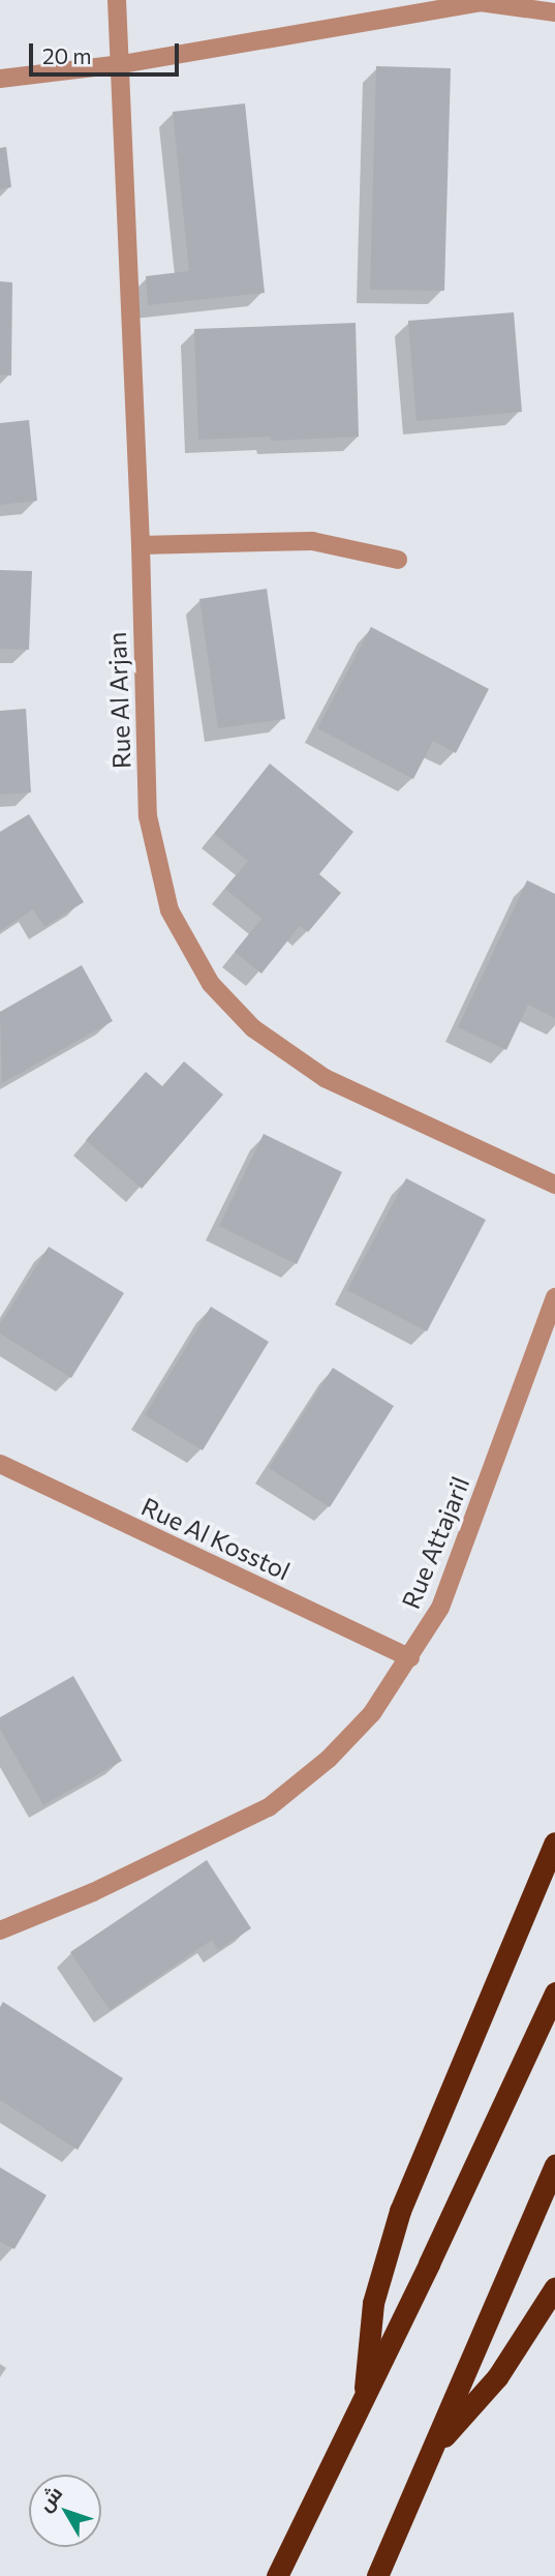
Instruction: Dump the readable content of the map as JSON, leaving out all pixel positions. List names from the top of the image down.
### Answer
{
  "streets": {
    "street": ["Rue Al Arjan", "Rue Al Kosstol", "Rue Attajaril"]
  },
  "crossings": [
    ["Rue Al Kosstol", "Rue Attajaril"]
  ],
  "scale_bar": "20 m",
  "north": "top left"
}
